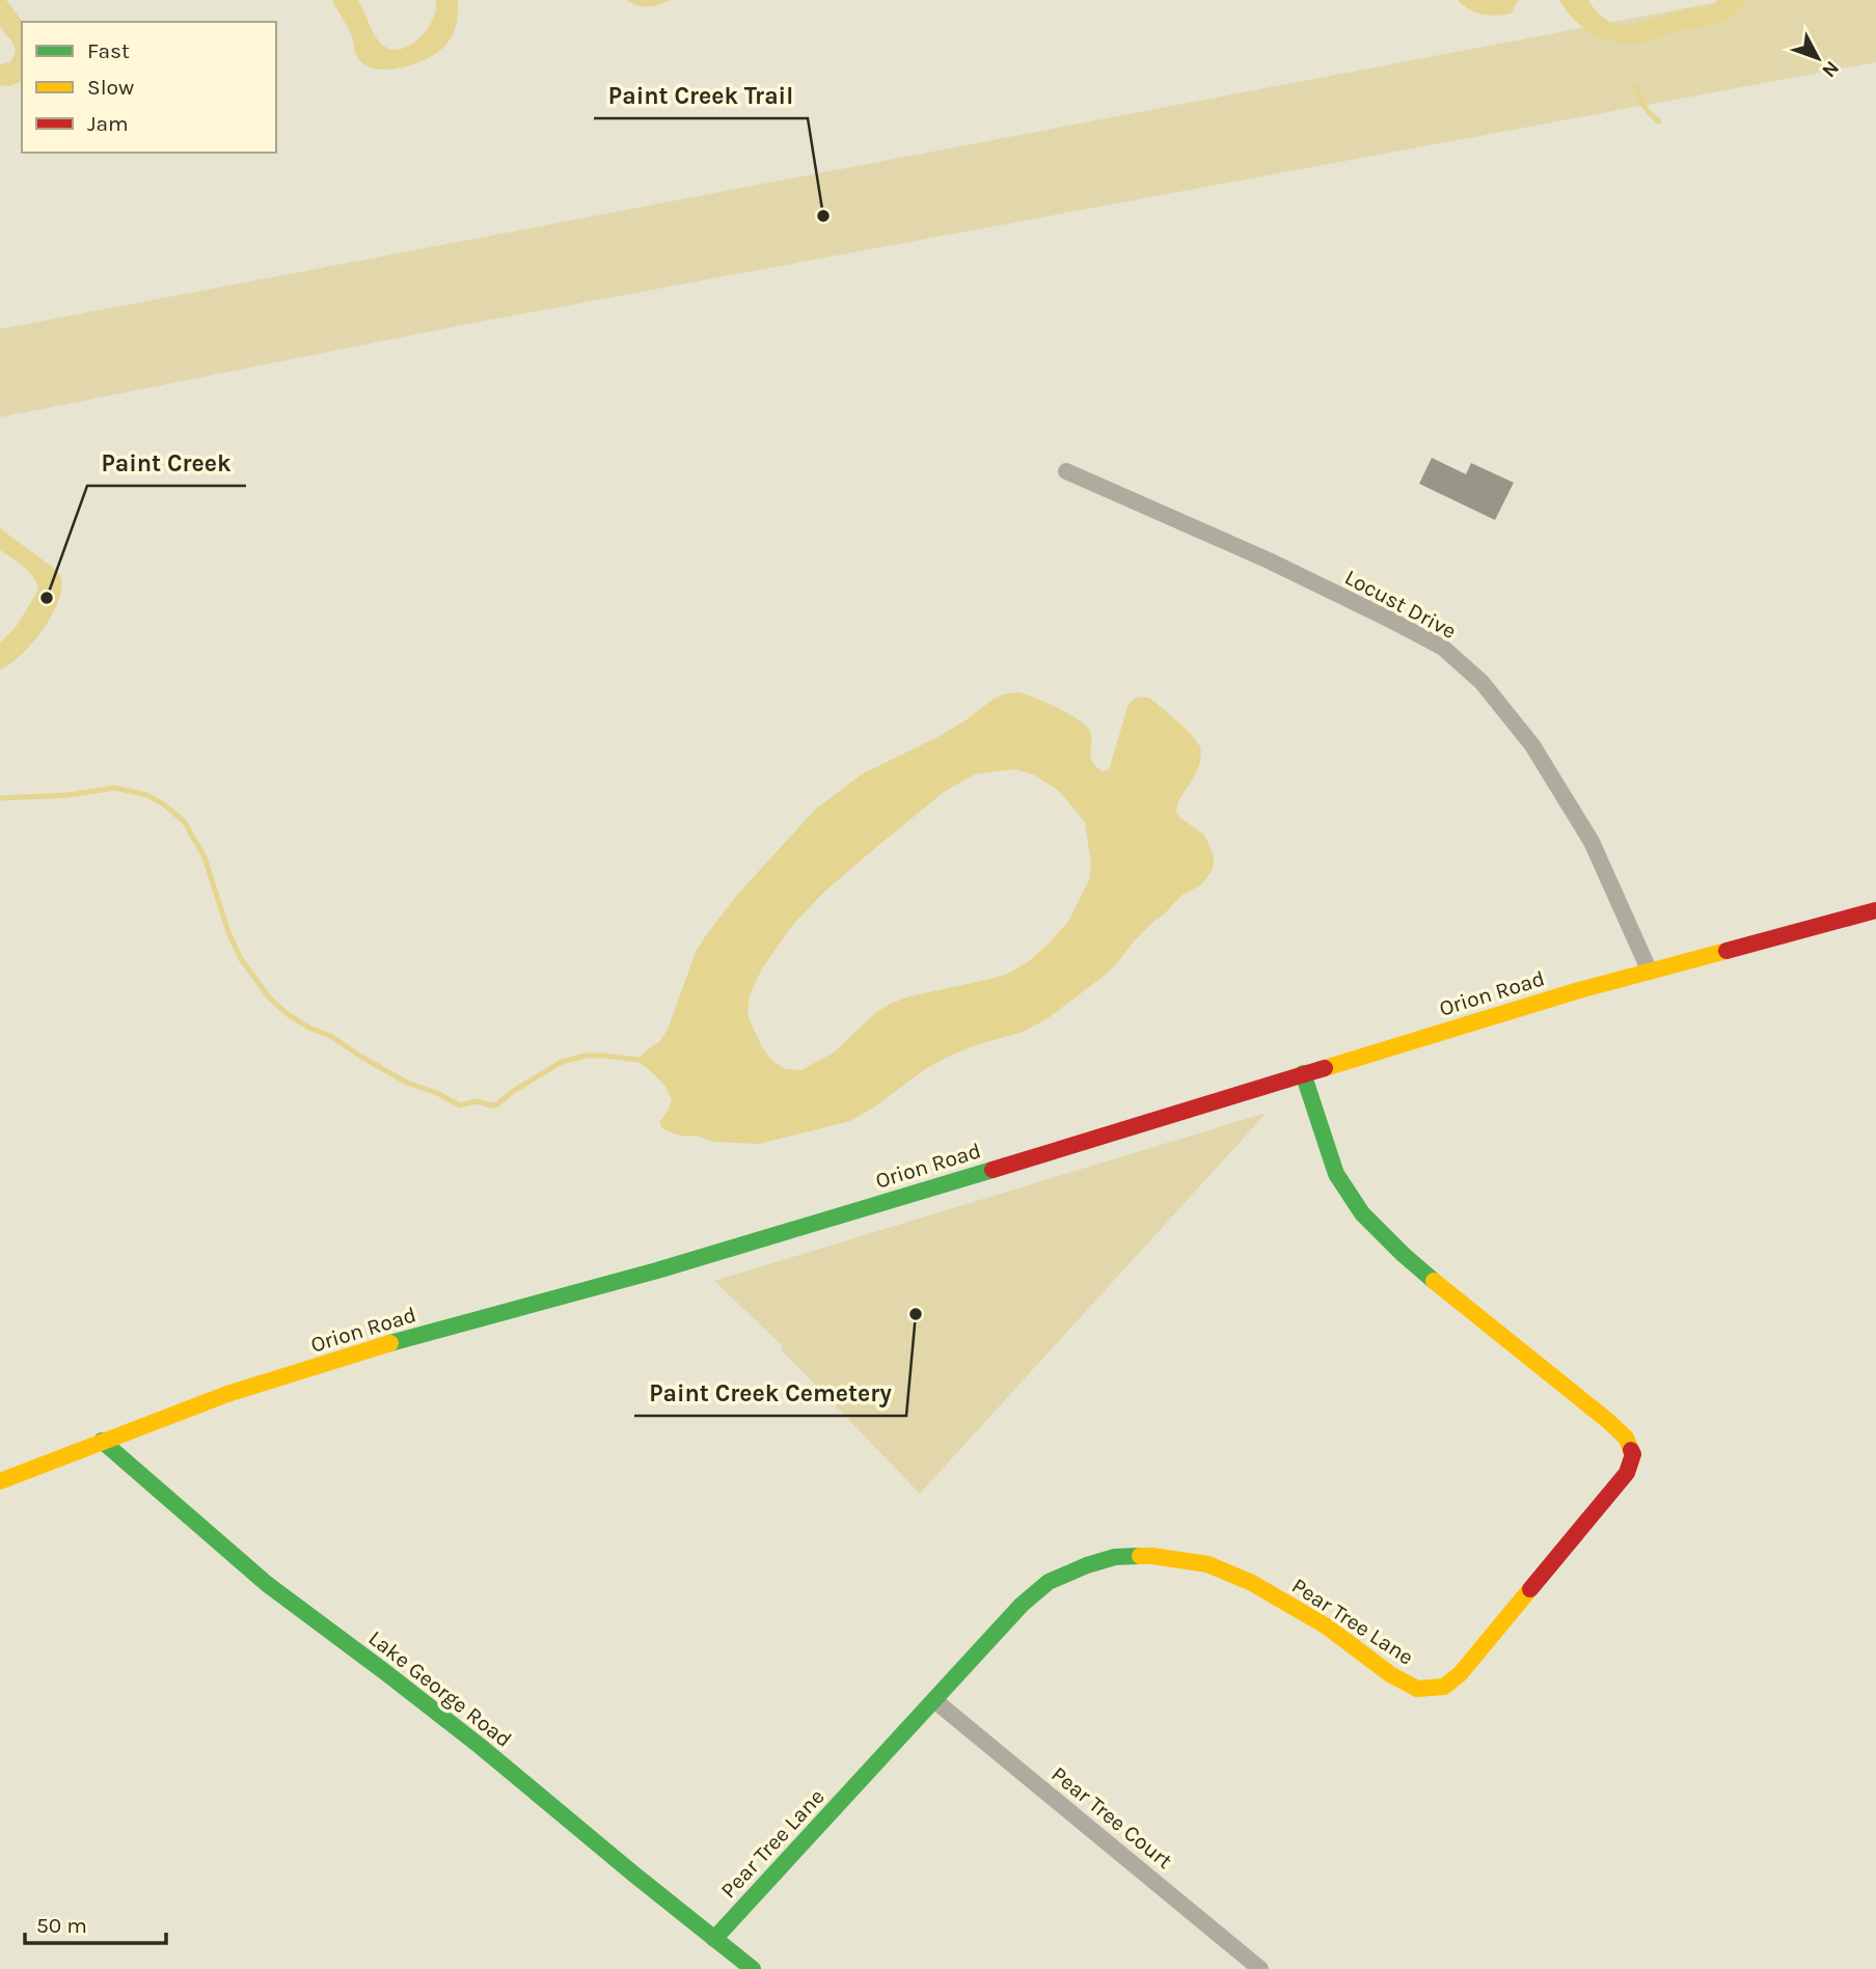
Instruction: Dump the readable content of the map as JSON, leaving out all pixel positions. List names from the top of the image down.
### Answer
{
  "streets": {
    "street": [
      "Locust Drive",
      "Orion Road",
      "Pear Tree Lane",
      "Lake George Road",
      "Pear Tree Court"
    ]
  },
  "crossings": [
    ["Locust Drive", "Orion Road"],
    ["Orion Road", "Pear Tree Lane"],
    ["Orion Road", "Lake George Road"],
    ["Pear Tree Lane", "Lake George Road"],
    ["Pear Tree Lane", "Pear Tree Court"]
  ],
  "places": ["Paint Creek Trail", "Paint Creek", "Paint Creek Cemetery"],
  "legend": ["Fast", "Slow", "Jam"],
  "scale_bar": "50 m",
  "north": "bottom right"
}
